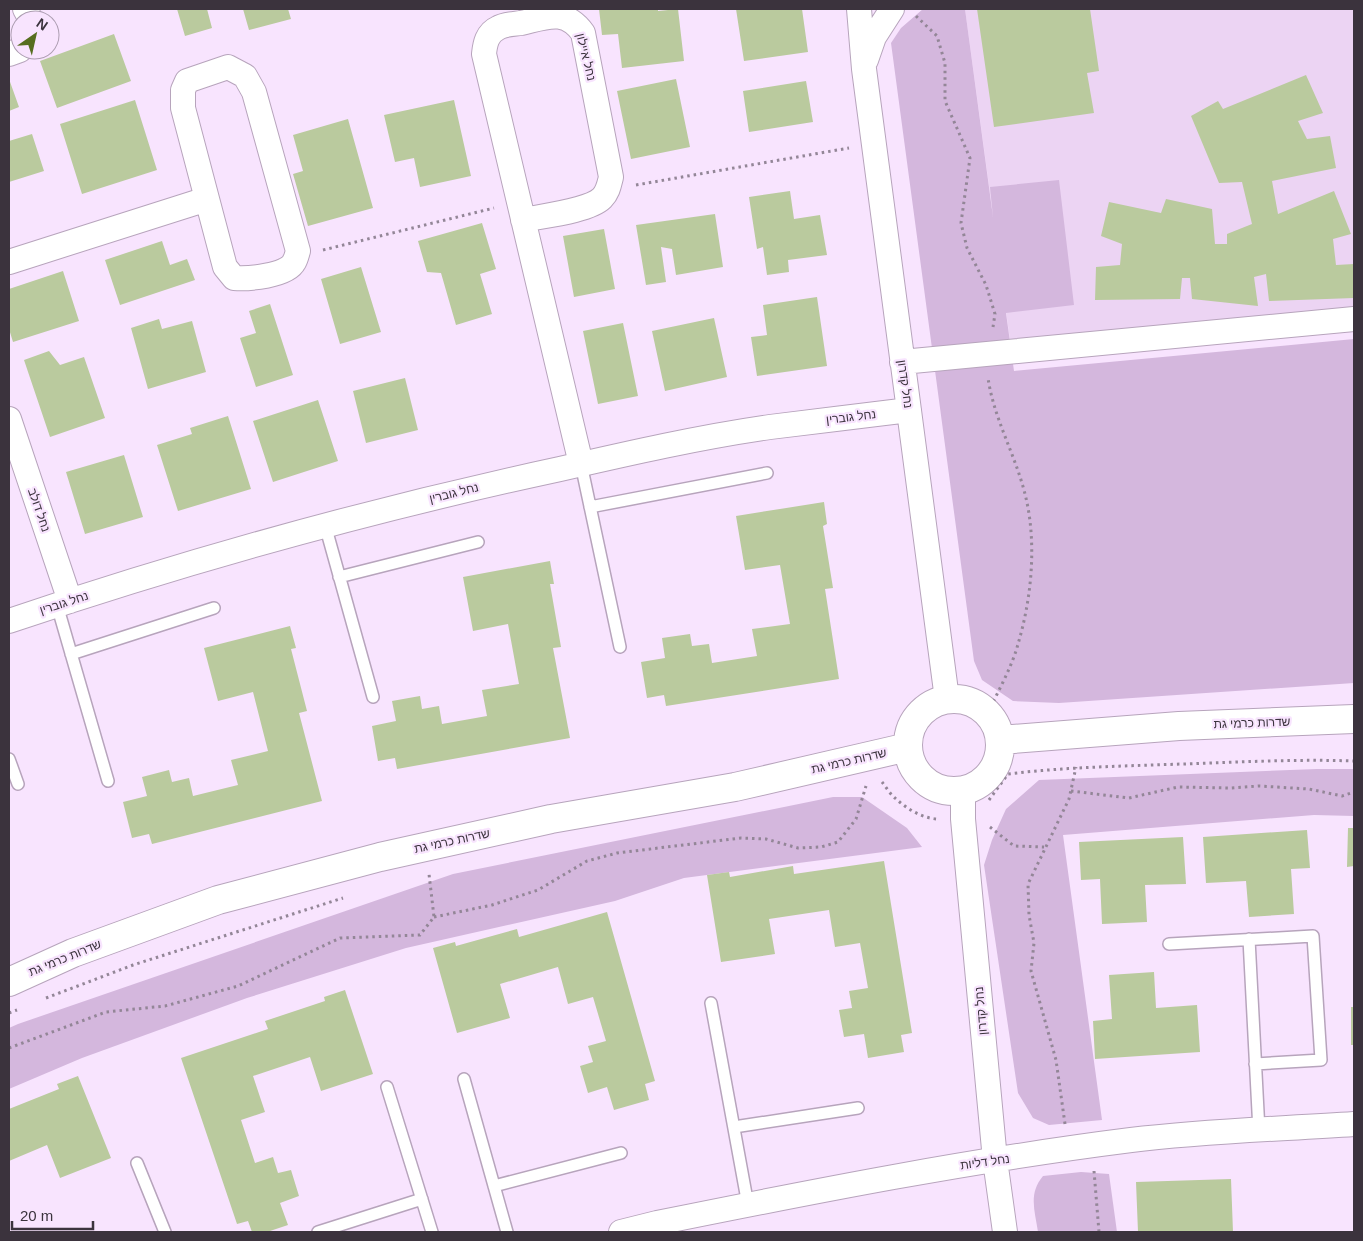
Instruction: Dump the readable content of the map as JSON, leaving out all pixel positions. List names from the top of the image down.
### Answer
{
  "streets": {
    "street": [
      "נחל איילון",
      "נחל קדרון",
      "נחל גוברין",
      "נחל דולב",
      "שדרות כרמי גת",
      "נחל דליות"
    ]
  },
  "crossings": [
    ["נחל איילון", "נחל גוברין"],
    ["נחל קדרון", "נחל גוברין"],
    ["נחל קדרון", "שדרות כרמי גת"],
    ["נחל קדרון", "נחל דליות"],
    ["נחל גוברין", "נחל דולב"]
  ],
  "scale_bar": "20 m",
  "north": "top right"
}
